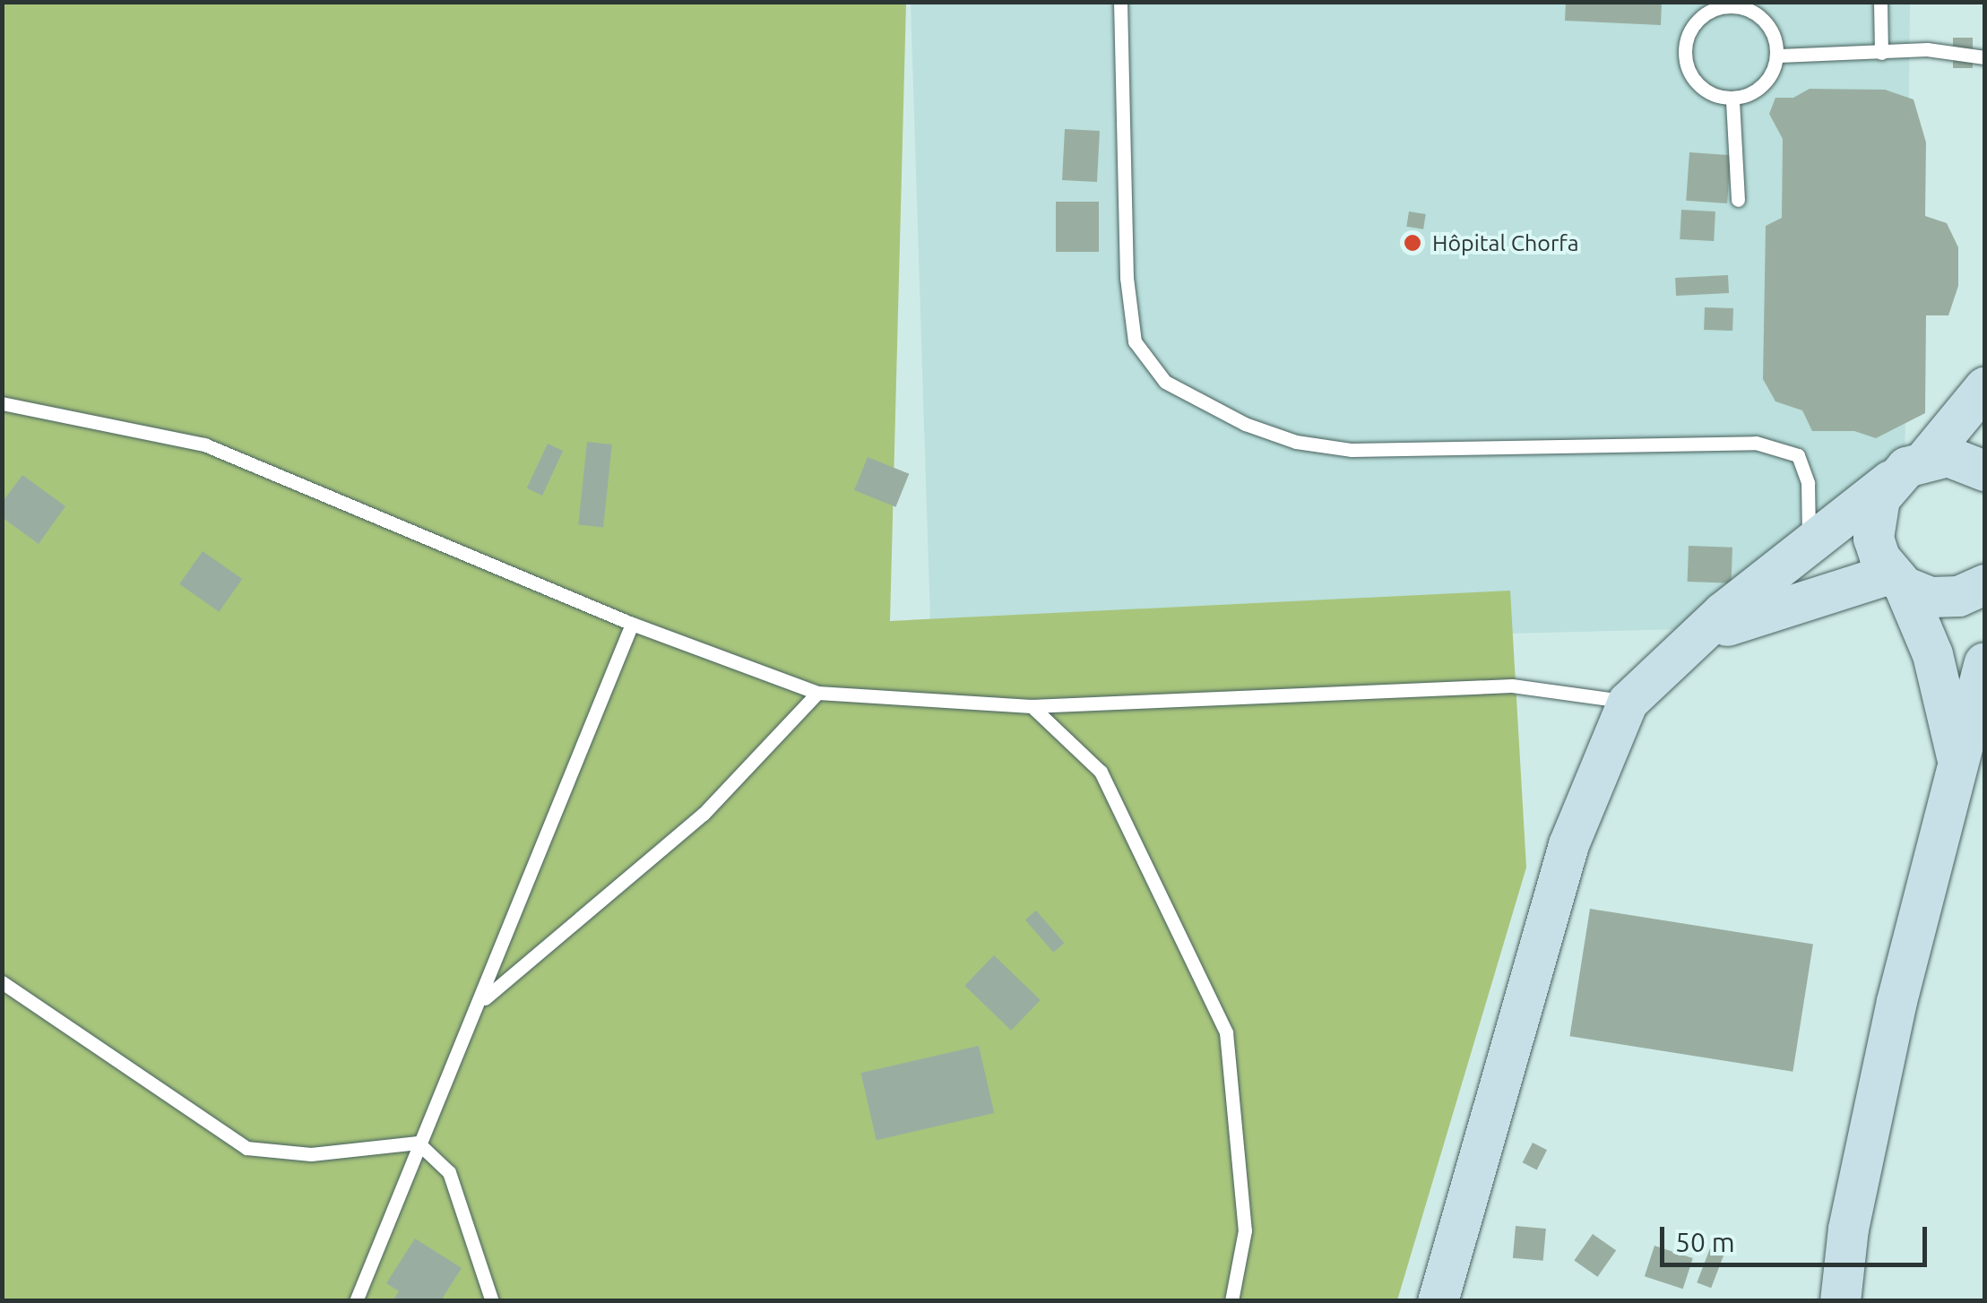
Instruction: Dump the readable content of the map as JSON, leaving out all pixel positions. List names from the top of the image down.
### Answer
{
  "places": ["Hôpital Chorfa"],
  "scale_bar": "50 m"
}
